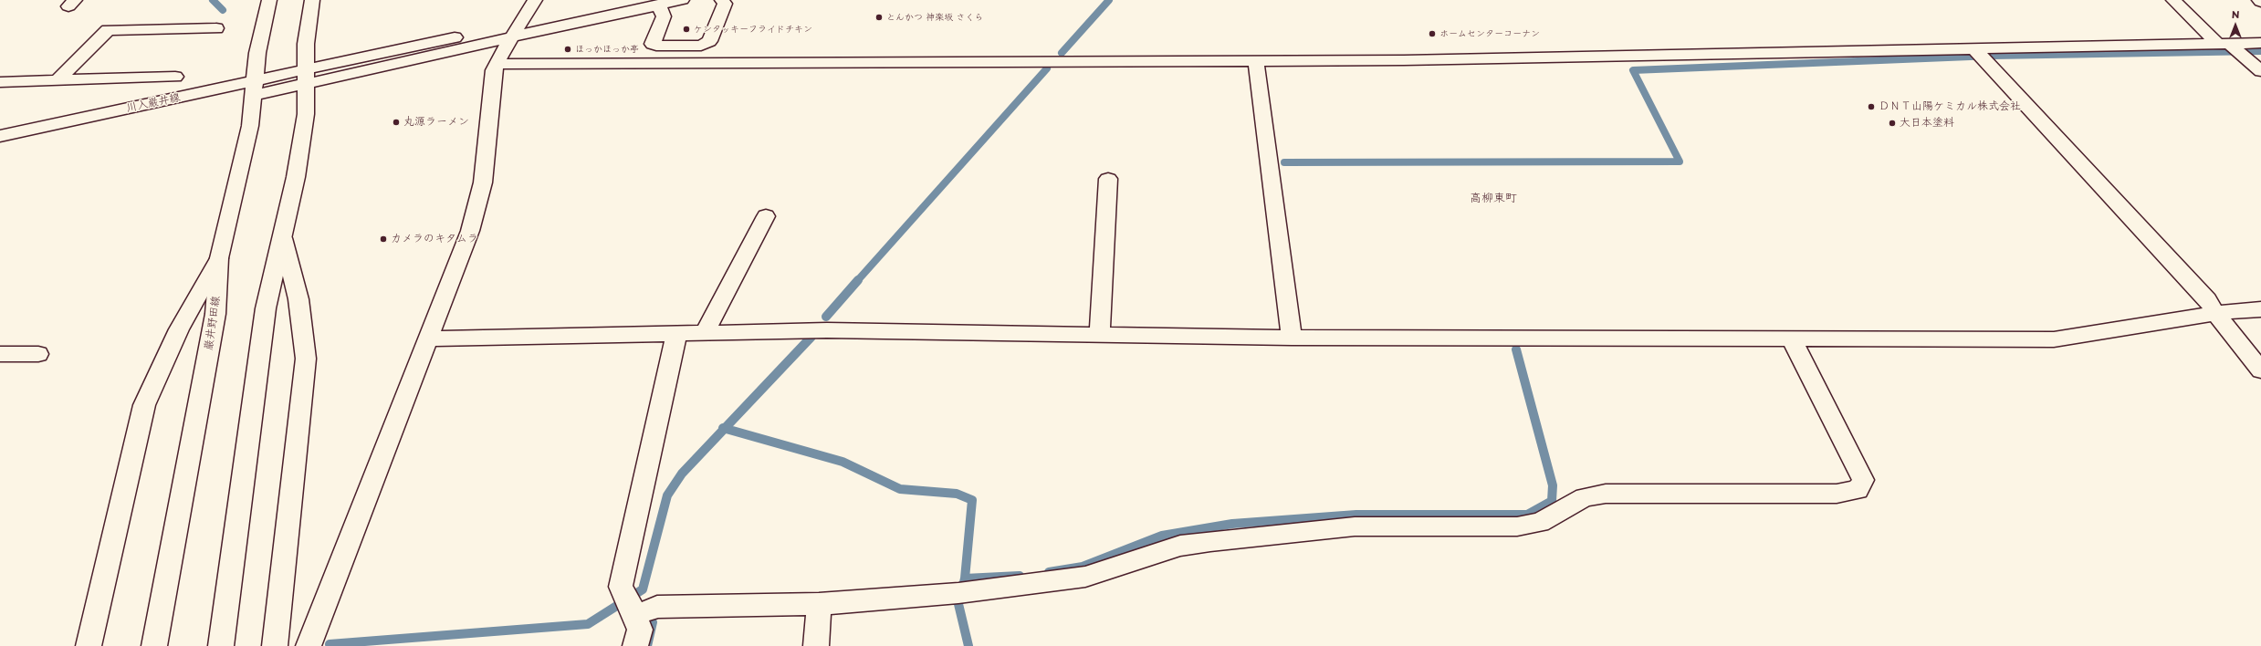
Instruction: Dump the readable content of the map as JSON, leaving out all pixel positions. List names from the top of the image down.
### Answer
{
  "streets": {
    "street": ["川入巌井線", "巌井野田線"]
  },
  "crossings": [
    ["川入巌井線", "巌井野田線"]
  ],
  "districts": ["高柳東町"],
  "places": [
    "とんかつ 神楽坂 さくら",
    "ケンタッキーフライドチキン",
    "ホームセンターコーナン",
    "ほっかほっか亭",
    "ＤＮＴ山陽ケミカル株式会社",
    "丸源ラーメン",
    "大日本塗料",
    "カメラのキタムラ"
  ],
  "north": "top"
}
